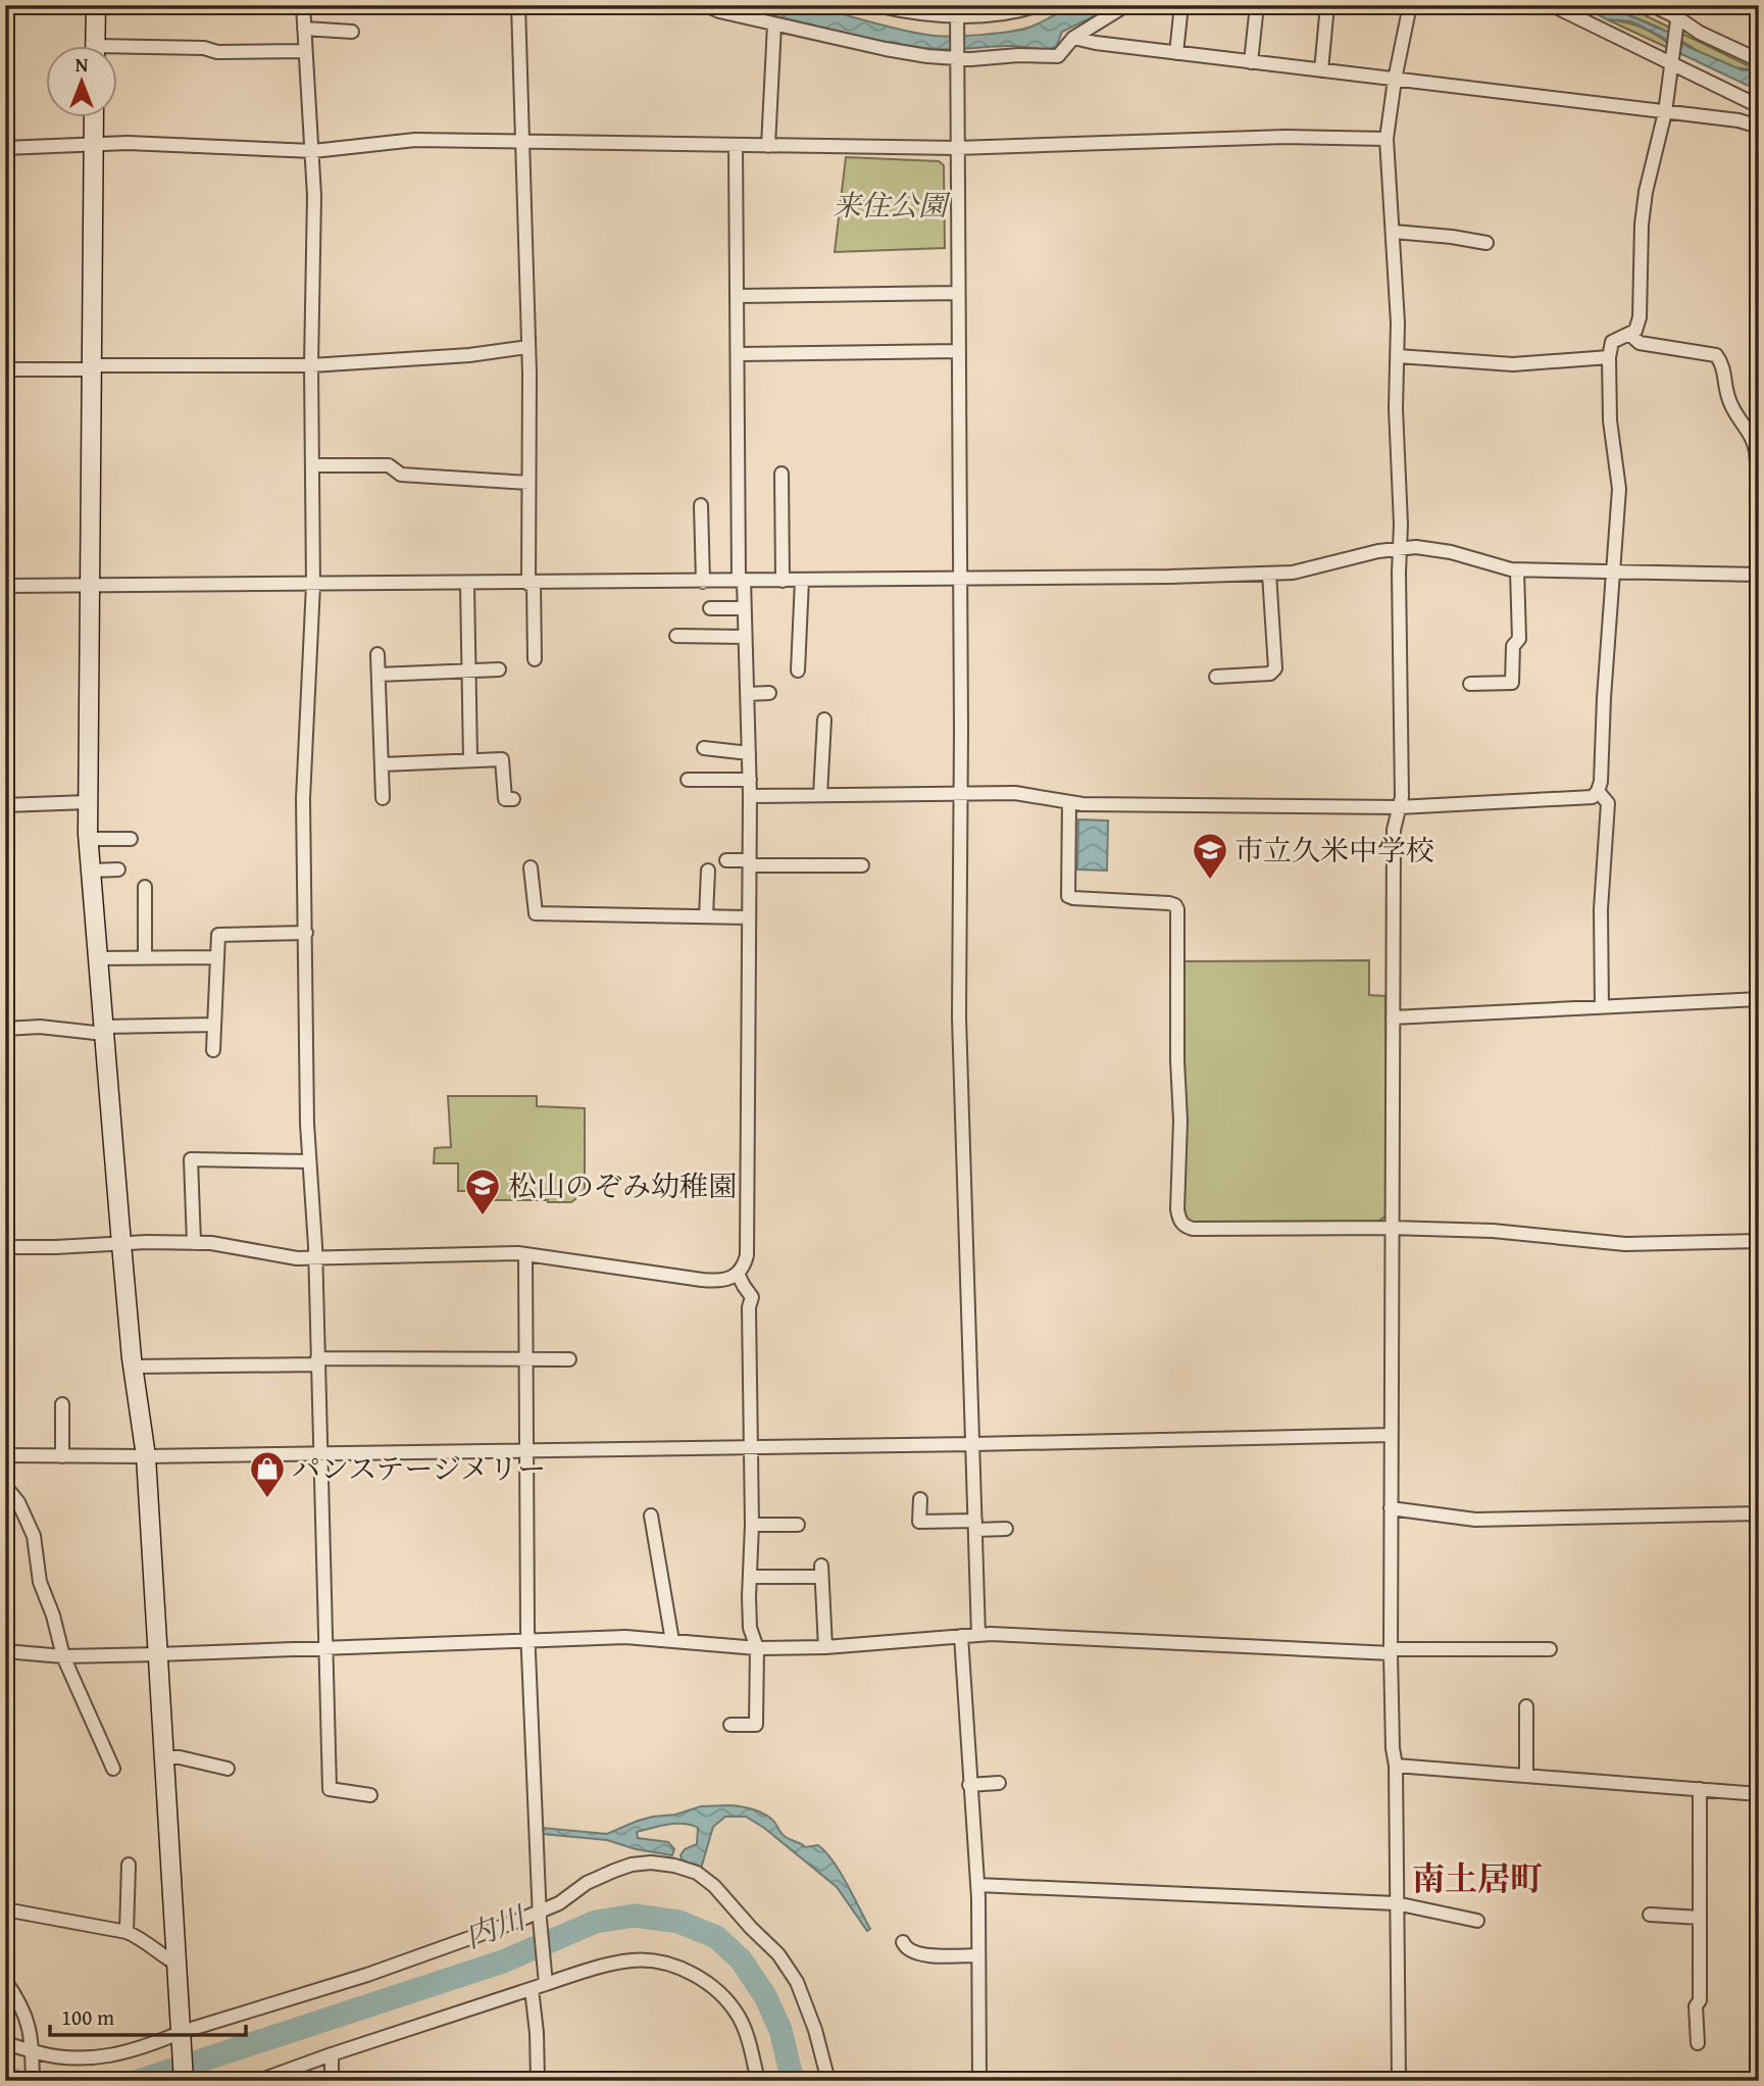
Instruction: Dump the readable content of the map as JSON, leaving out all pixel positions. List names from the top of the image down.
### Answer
{
  "districts": ["南土居町"],
  "water": ["内川"],
  "parks": ["来住公園"],
  "places": {
    "school or university": ["市立久米中学校", "松山のぞみ幼稚園"],
    "shop": ["パンステージメリー"]
  },
  "scale_bar": "100 m",
  "north": "top"
}
